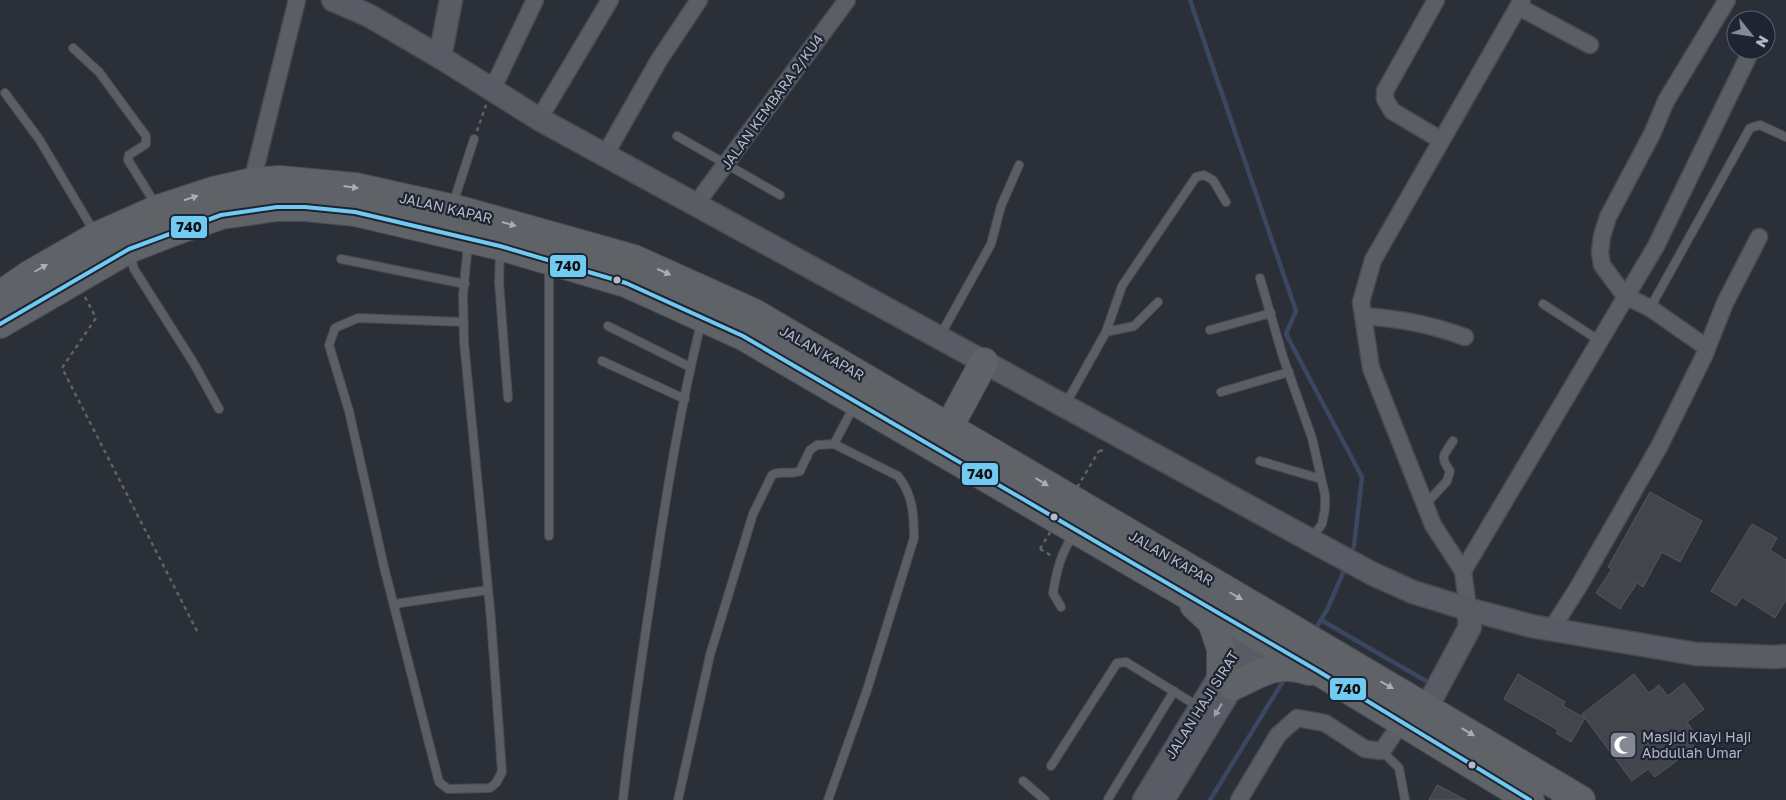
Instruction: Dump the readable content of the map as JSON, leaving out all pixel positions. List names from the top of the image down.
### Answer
{
  "streets": {
    "highway": ["JALAN KAPAR"],
    "street": ["JALAN KEMBARA 2/KU4", "JALAN HAJI SIRAT"]
  },
  "crossings": [
    ["JALAN KAPAR", "JALAN HAJI SIRAT"]
  ],
  "places": {
    "mosque": ["Masjid Kiayi Haji Abdullah Umar"]
  },
  "lines": ["transit line 740"],
  "north": "bottom right"
}
